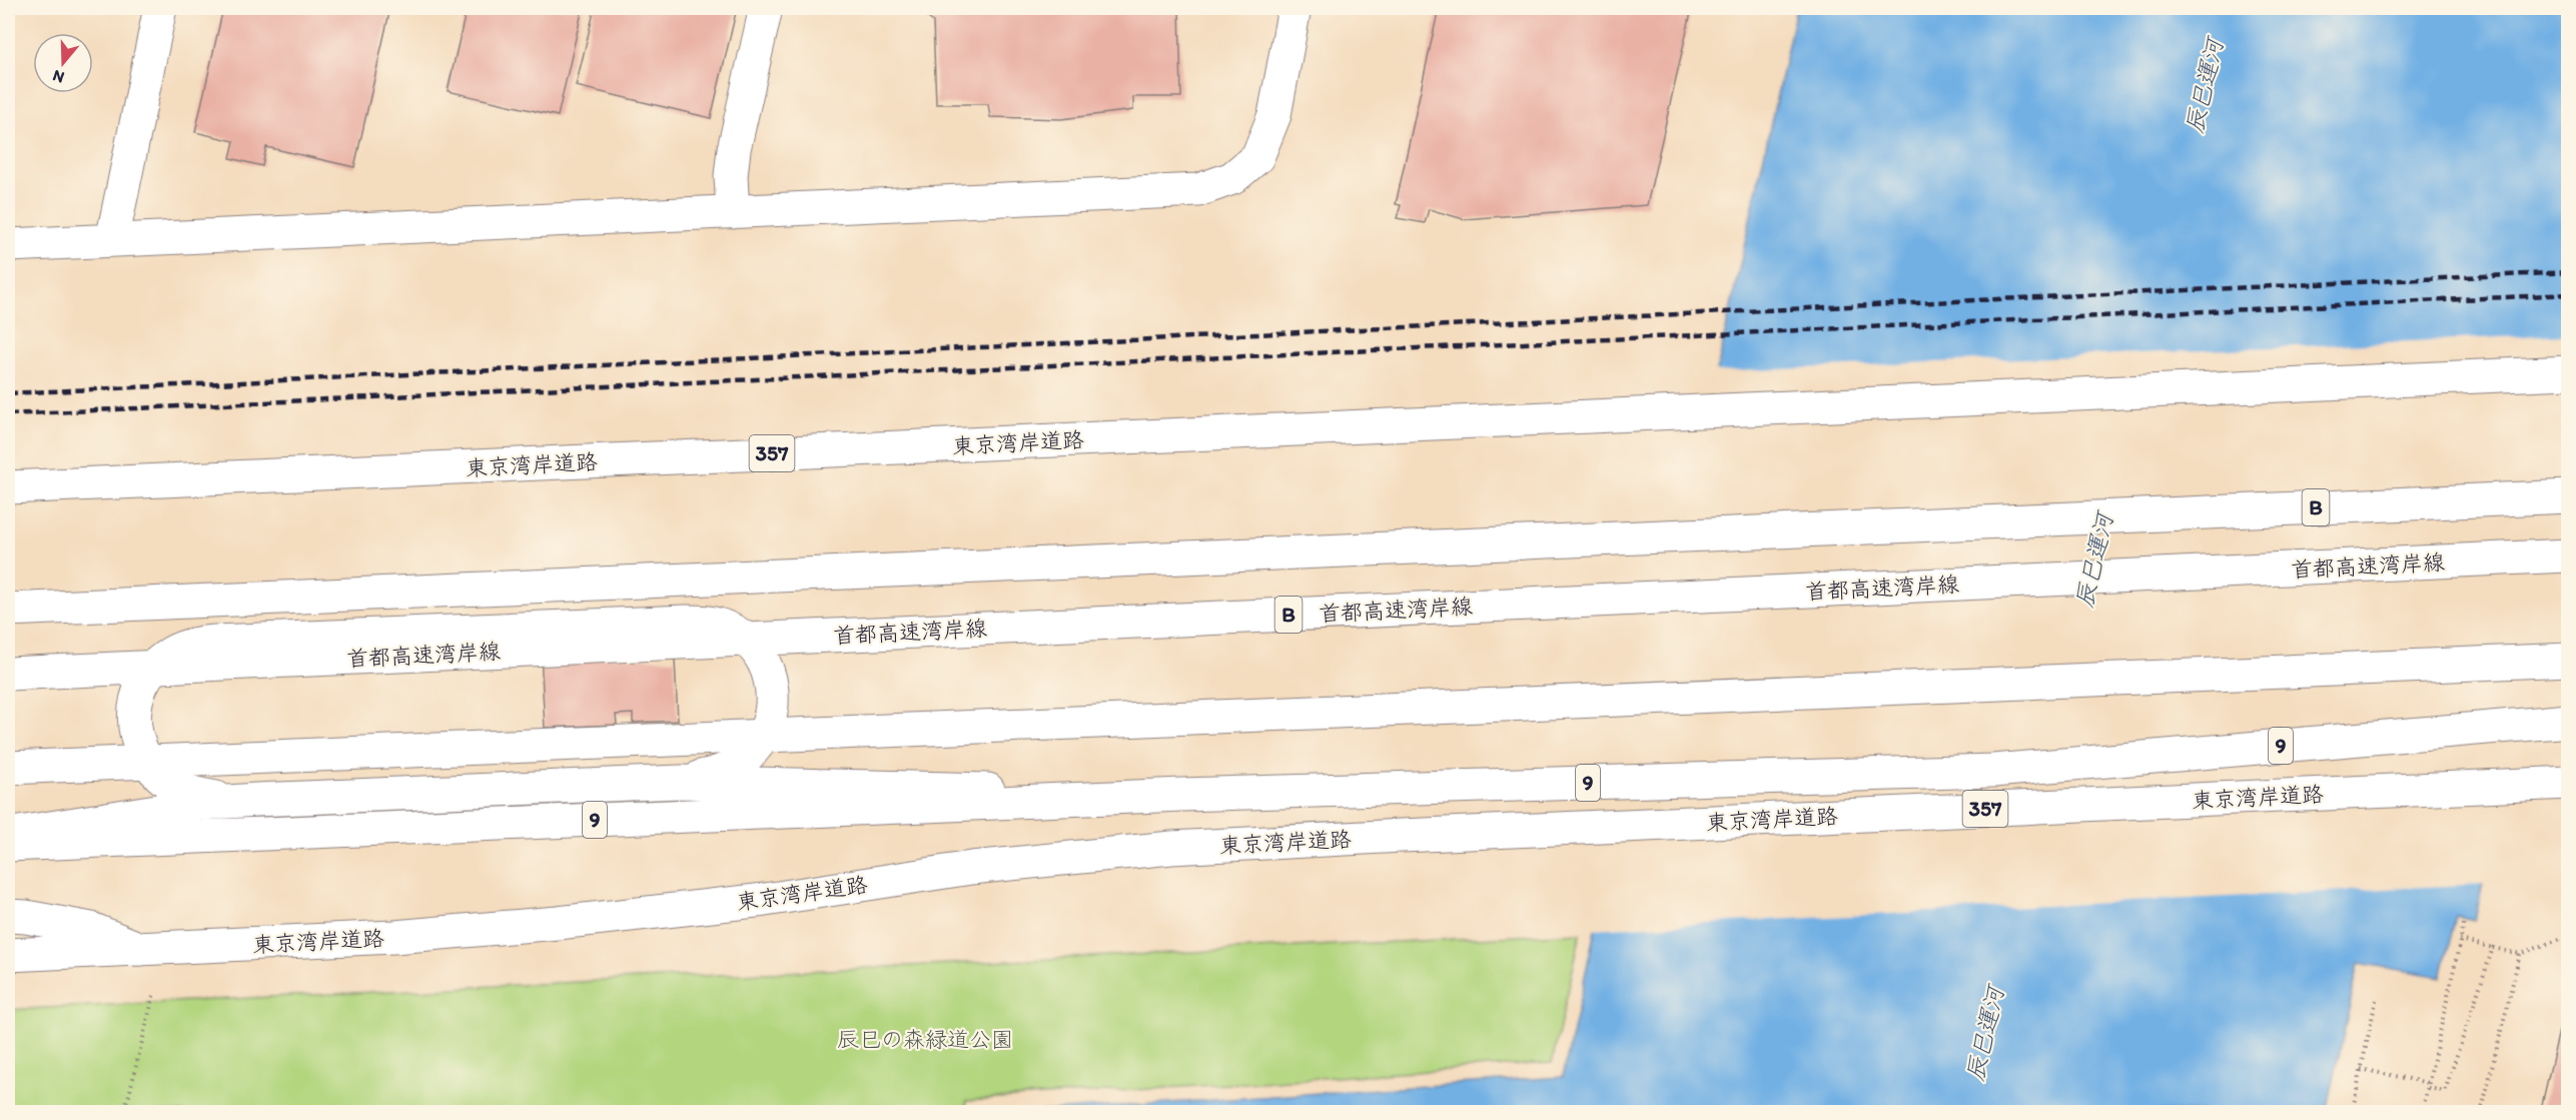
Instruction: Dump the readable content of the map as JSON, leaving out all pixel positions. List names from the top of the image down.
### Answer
{
  "streets": {
    "main road": [
      "東京湾岸道路",
      "357",
      "B",
      "首都高速湾岸線",
      "9"
    ]
  },
  "water": ["辰巳運河"],
  "parks": ["辰巳の森緑道公園"],
  "north": "bottom"
}
